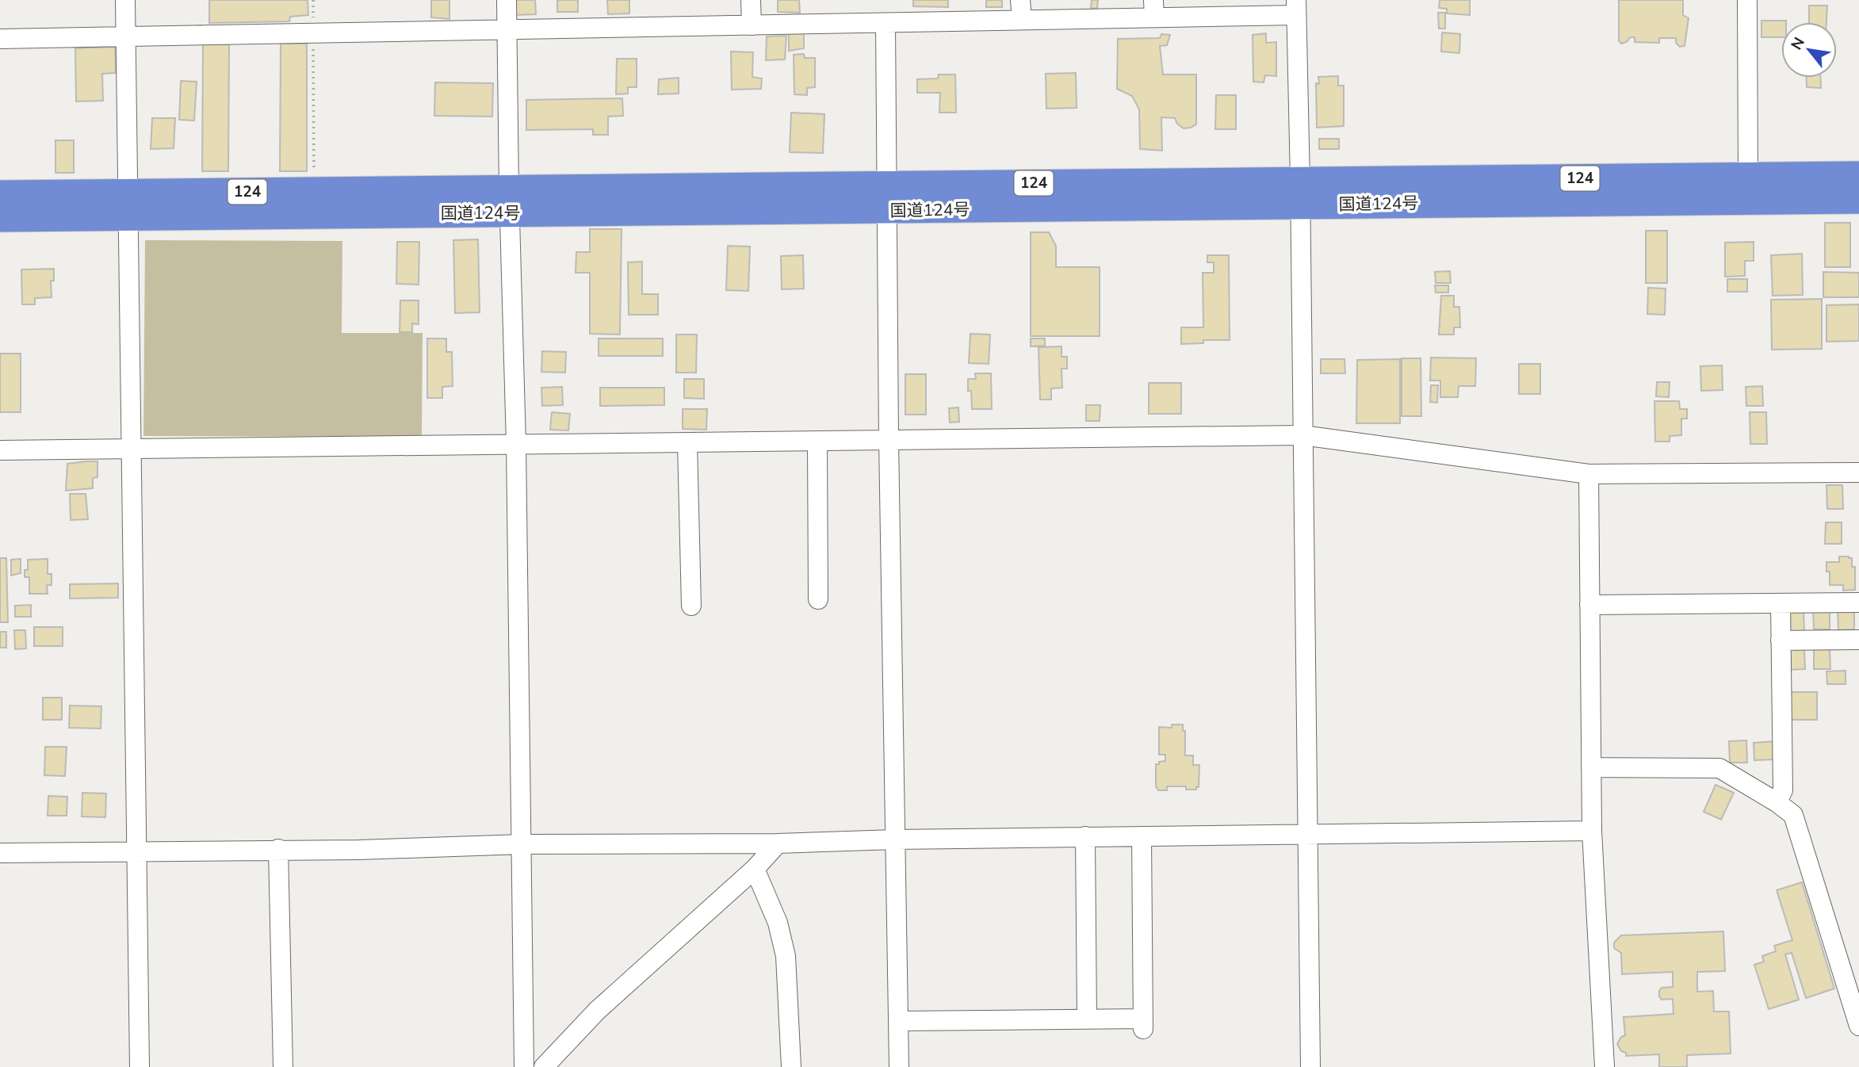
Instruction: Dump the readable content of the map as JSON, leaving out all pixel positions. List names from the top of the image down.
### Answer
{
  "streets": {
    "highway": ["124", "国道124号"]
  },
  "north": "top left"
}
